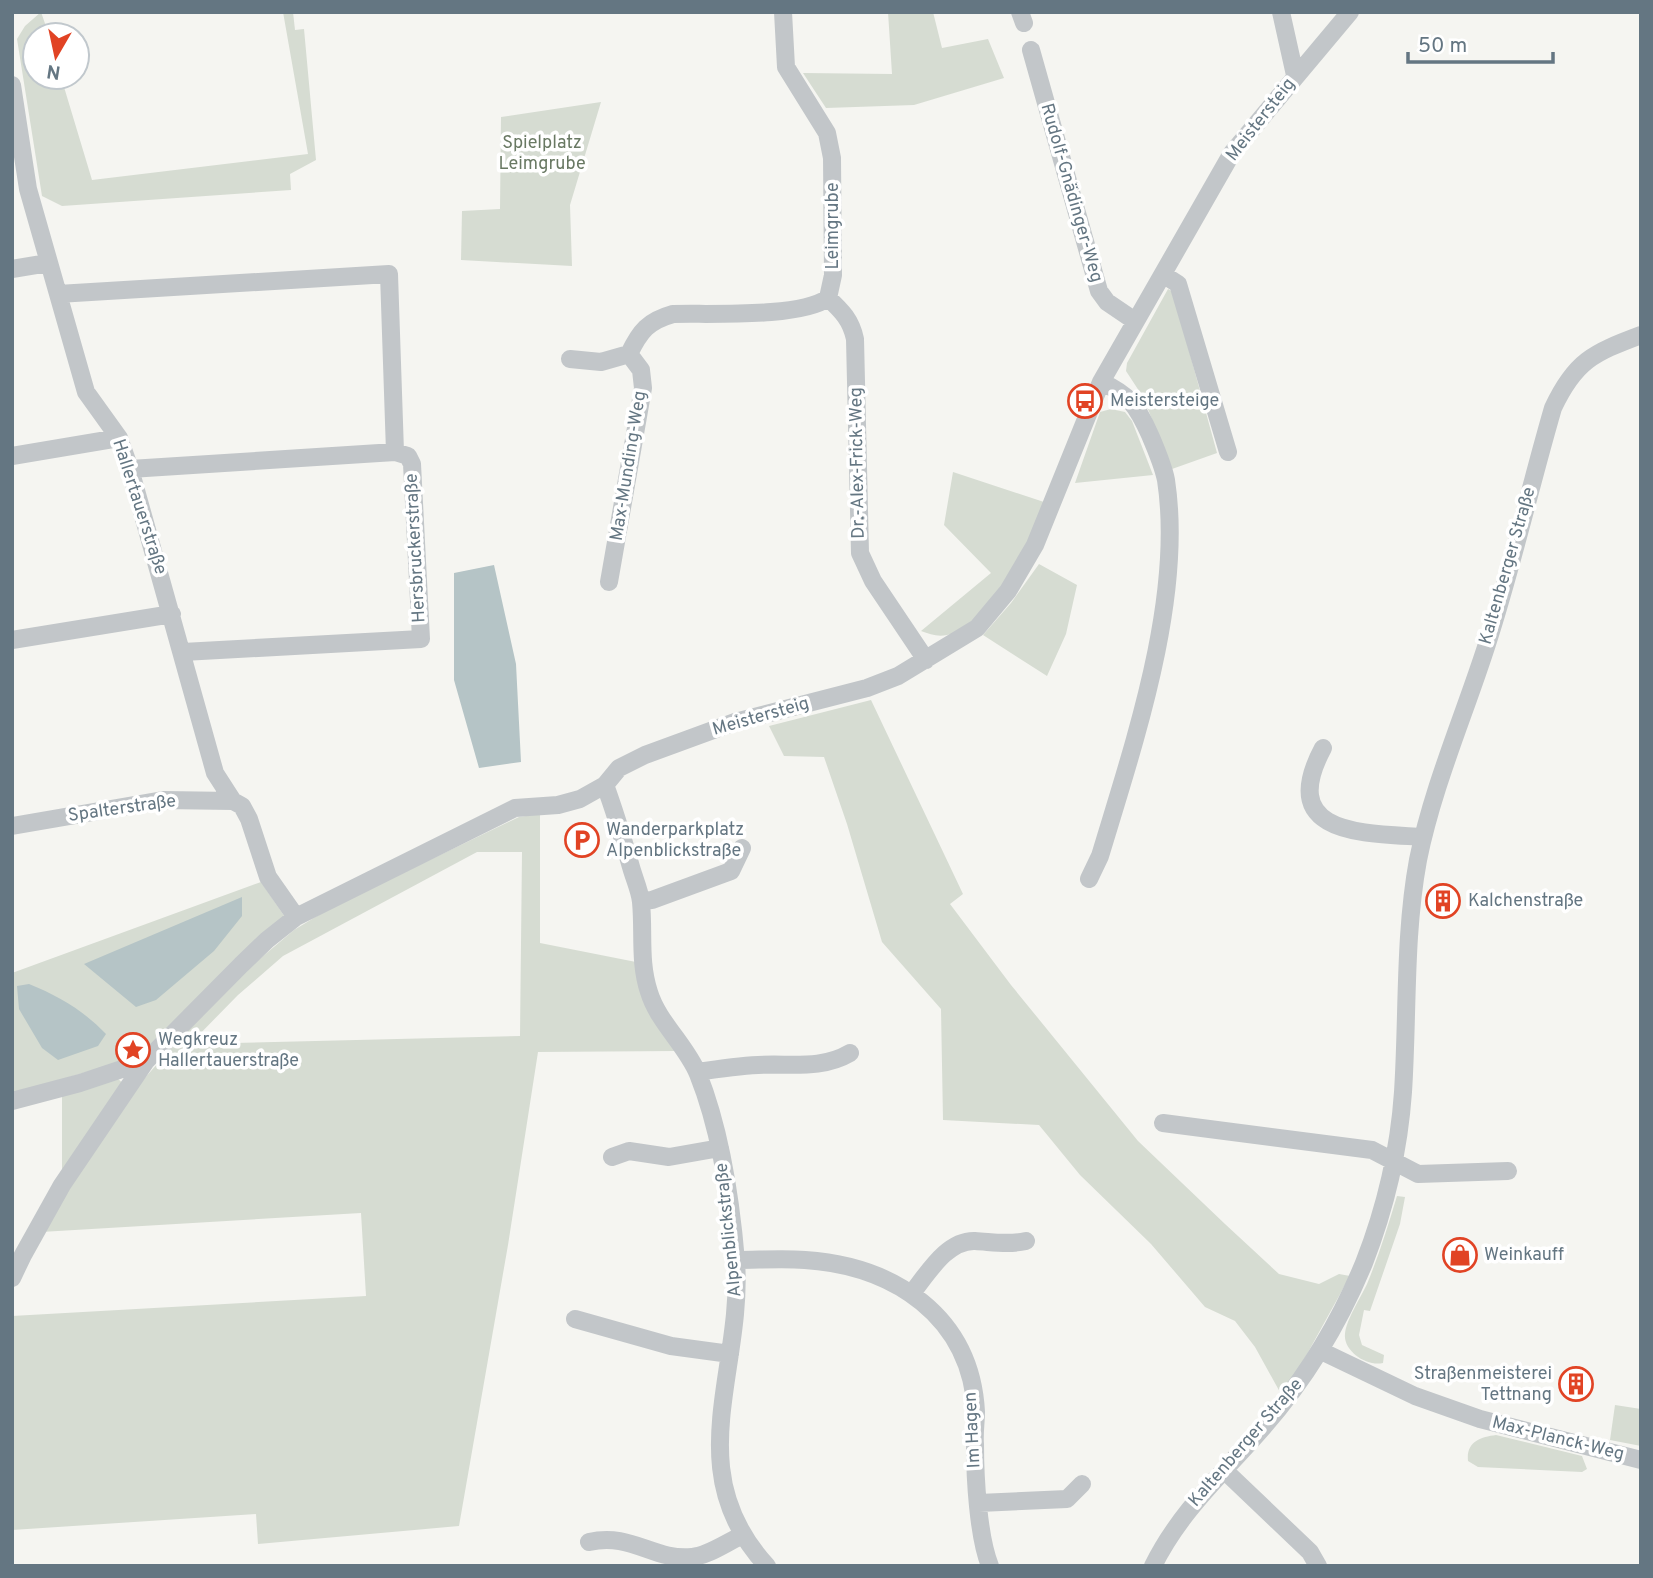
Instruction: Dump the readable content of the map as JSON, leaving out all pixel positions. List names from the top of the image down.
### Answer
{
  "streets": {
    "street": [
      "Meistersteig",
      "Rudolf-Gnädinger-Weg",
      "Leimgrube",
      "Dr.-Alex-Frick-Weg",
      "Max-Munding-Weg",
      "Hallertauerstraße",
      "Hersbruckerstraße",
      "Kaltenberger Straße",
      "Spalterstraße",
      "Alpenblickstraße",
      "Im Hagen",
      "Max-Planck-Weg"
    ]
  },
  "crossings": [
    ["Meistersteig", "Rudolf-Gnädinger-Weg"],
    ["Meistersteig", "Dr.-Alex-Frick-Weg"],
    ["Meistersteig", "Hallertauerstraße"],
    ["Meistersteig", "Alpenblickstraße"],
    ["Leimgrube", "Dr.-Alex-Frick-Weg"],
    ["Hallertauerstraße", "Hersbruckerstraße"],
    ["Hallertauerstraße", "Spalterstraße"],
    ["Kaltenberger Straße", "Max-Planck-Weg"],
    ["Alpenblickstraße", "Im Hagen"]
  ],
  "parks": ["Spielplatz Leimgrube"],
  "places": {
    "bus stop": ["Meistersteige"],
    "parking": ["Wanderparkplatz Alpenblickstraße"],
    "building": ["Kalchenstraße", "Straßenmeisterei Tettnang"],
    "place": ["Wegkreuz Hallertauerstraße"],
    "shop": ["Weinkauff"]
  },
  "scale_bar": "50 m",
  "north": "bottom"
}
